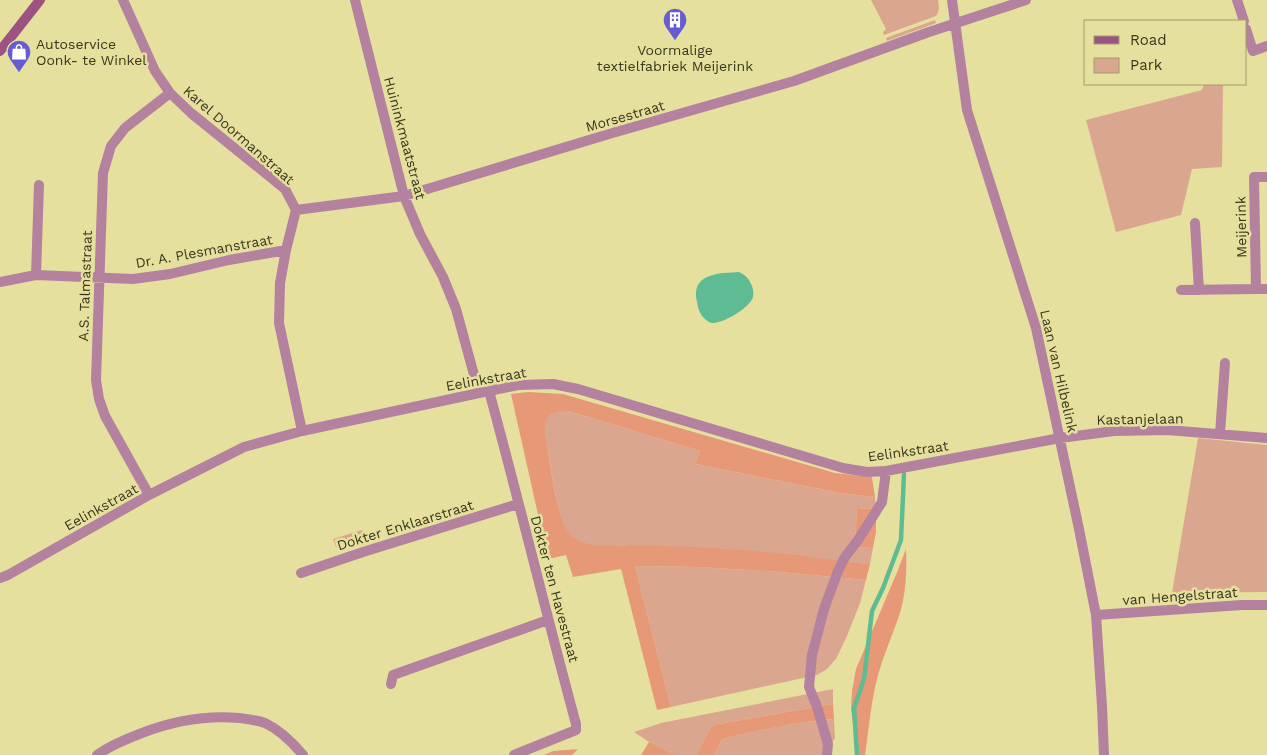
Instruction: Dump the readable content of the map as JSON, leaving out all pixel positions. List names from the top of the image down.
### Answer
{
  "streets": {
    "street": [
      "Morsestraat",
      "Karel Doormanstraat",
      "Huininkmaatstraat",
      "Meijerink",
      "Dr. A. Plesmanstraat",
      "A.S. Talmastraat",
      "Laan van Hilbelink",
      "Eelinkstraat",
      "Kastanjelaan",
      "Dokter Enklaarstraat",
      "Dokter ten Havestraat",
      "van Hengelstraat"
    ]
  },
  "crossings": [
    ["Morsestraat", "Karel Doormanstraat"],
    ["Morsestraat", "Huininkmaatstraat"],
    ["Morsestraat", "Laan van Hilbelink"],
    ["Karel Doormanstraat", "A.S. Talmastraat"],
    ["Huininkmaatstraat", "Eelinkstraat"],
    ["Huininkmaatstraat", "Dokter ten Havestraat"],
    ["Dr. A. Plesmanstraat", "A.S. Talmastraat"],
    ["A.S. Talmastraat", "Eelinkstraat"],
    ["Laan van Hilbelink", "Eelinkstraat"],
    ["Laan van Hilbelink", "Kastanjelaan"],
    ["Laan van Hilbelink", "van Hengelstraat"],
    ["Eelinkstraat", "Kastanjelaan"],
    ["Eelinkstraat", "Dokter ten Havestraat"],
    ["Dokter Enklaarstraat", "Dokter ten Havestraat"]
  ],
  "places": {
    "building": ["Voormalige textielfabriek Meijerink"],
    "shop": ["Autoservice Oonk- te Winkel"]
  },
  "legend": ["Road", "Park"]
}
